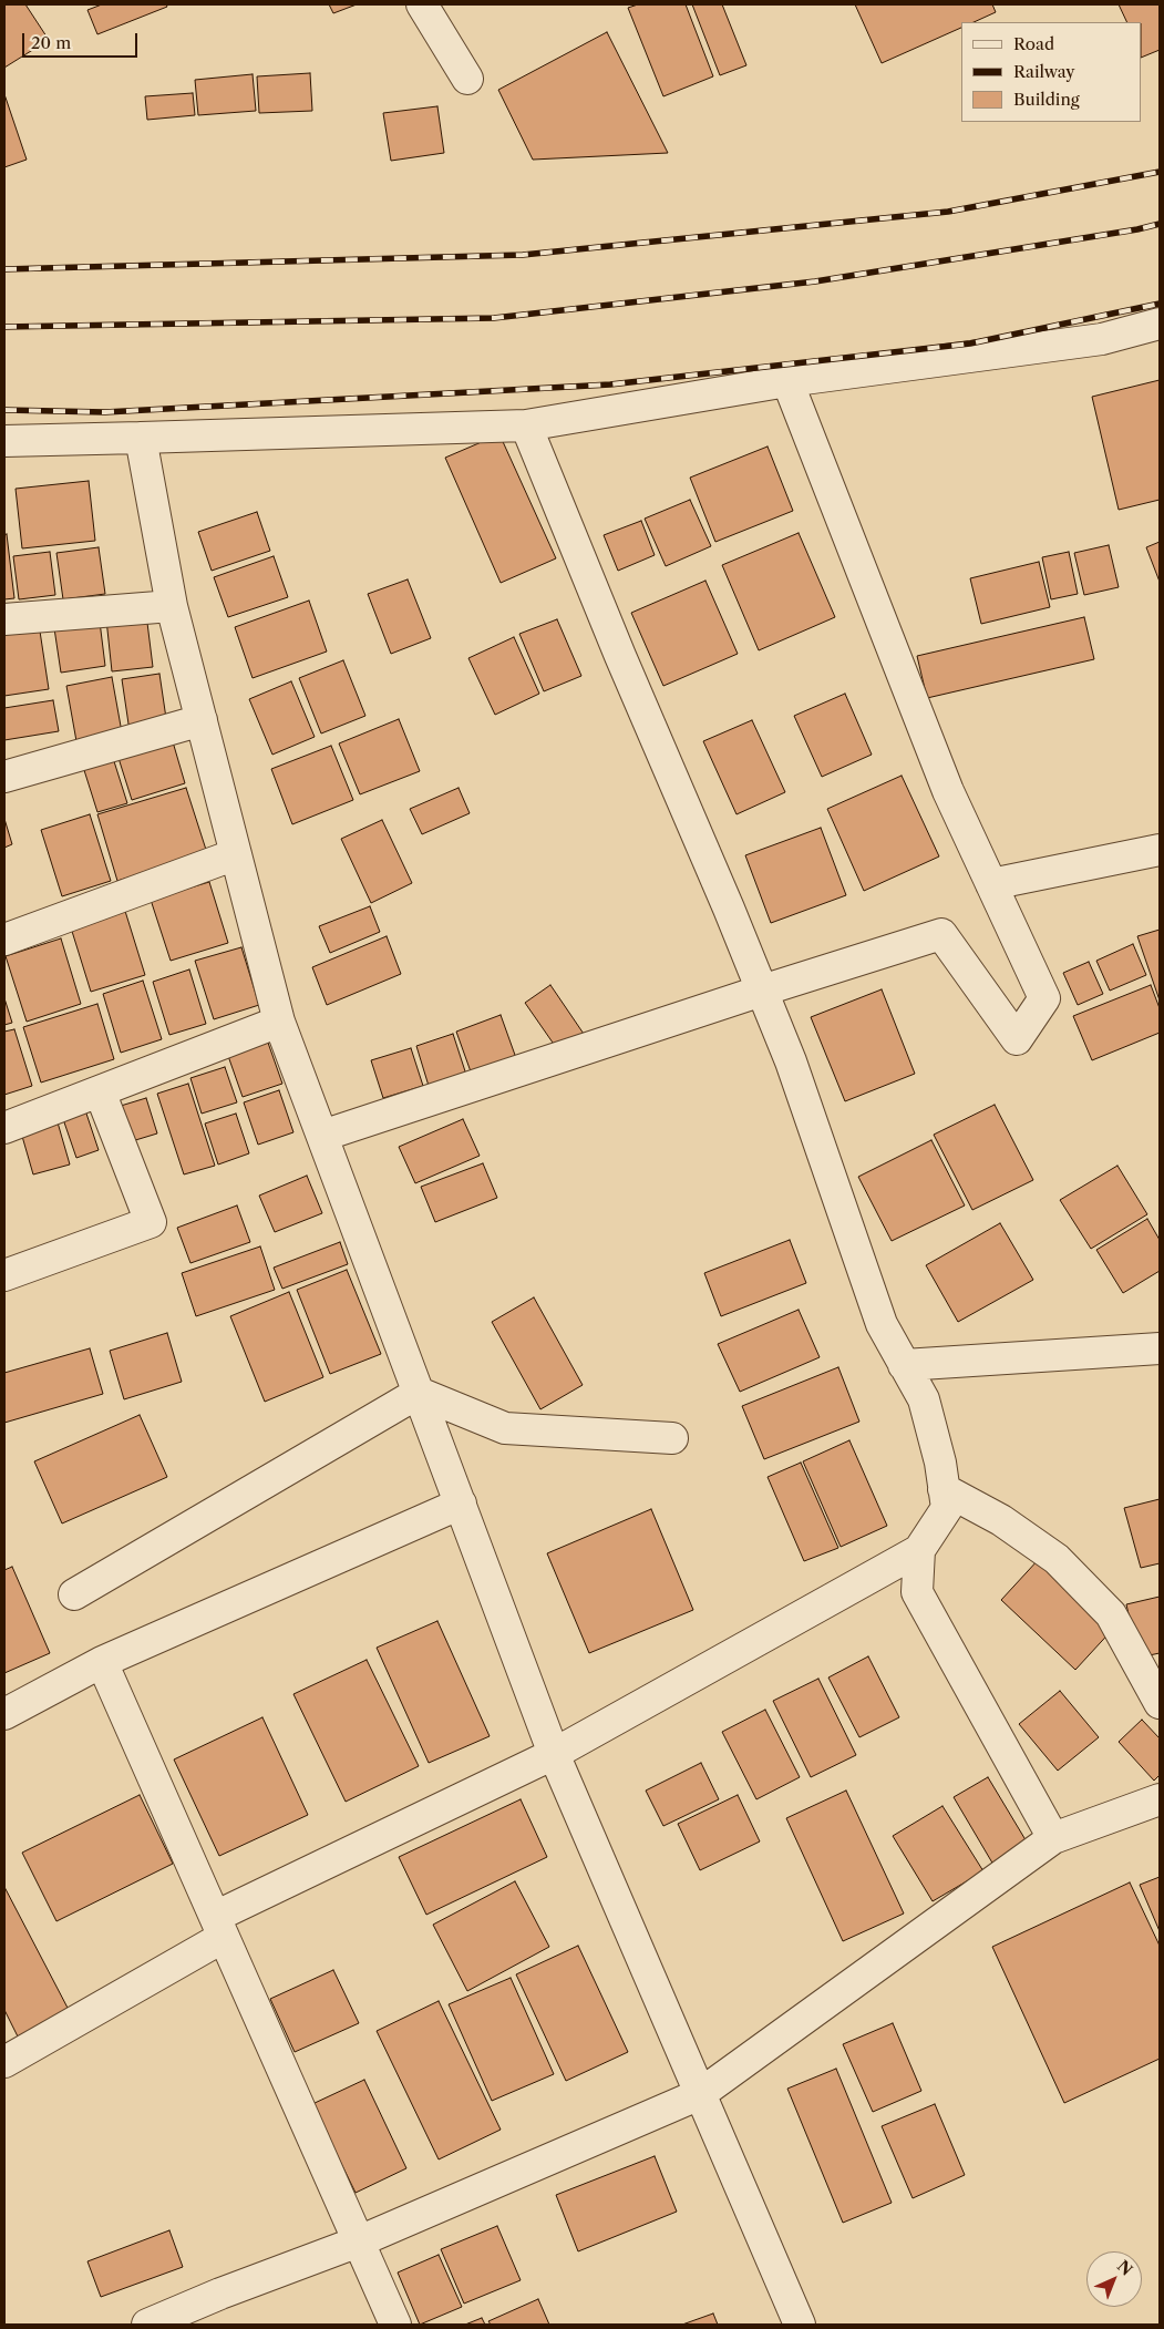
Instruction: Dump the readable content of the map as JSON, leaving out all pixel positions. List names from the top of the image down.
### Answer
{
  "legend": ["Road", "Railway", "Building"],
  "scale_bar": "20 m",
  "north": "top right"
}
